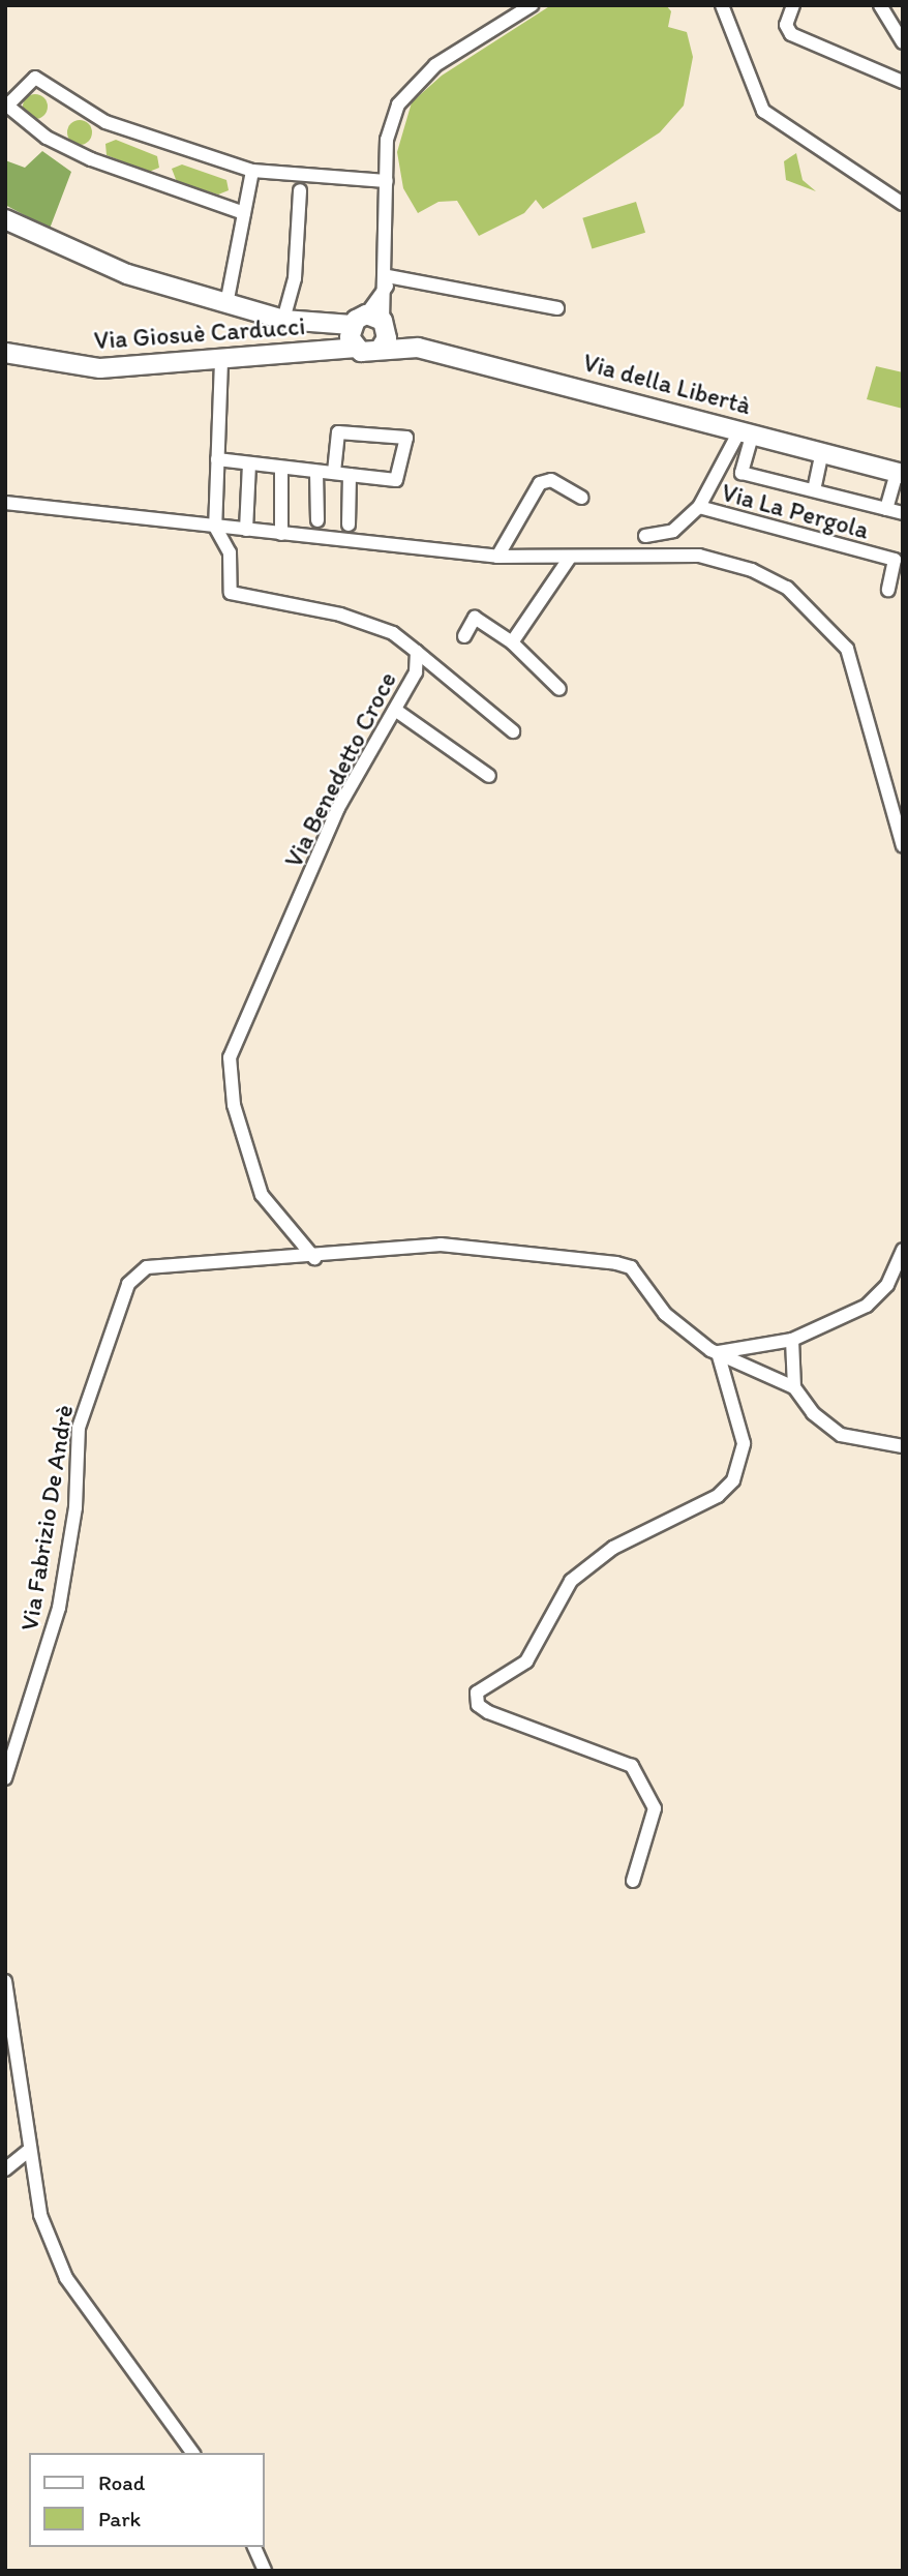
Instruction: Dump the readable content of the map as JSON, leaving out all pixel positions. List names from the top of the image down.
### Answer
{
  "streets": {
    "main road": ["Via Giosuè Carducci", "Via della Libertà"],
    "street": ["Via La Pergola", "Via Benedetto Croce", "Via Fabrizio De Andrè"]
  },
  "crossings": [
    ["Via Giosuè Carducci", "Via della Libertà"],
    ["Via Giosuè Carducci", "Via Benedetto Croce"],
    ["Via della Libertà", "Via La Pergola"],
    ["Via Benedetto Croce", "Via Fabrizio De Andrè"]
  ],
  "legend": ["Road", "Park"]
}
